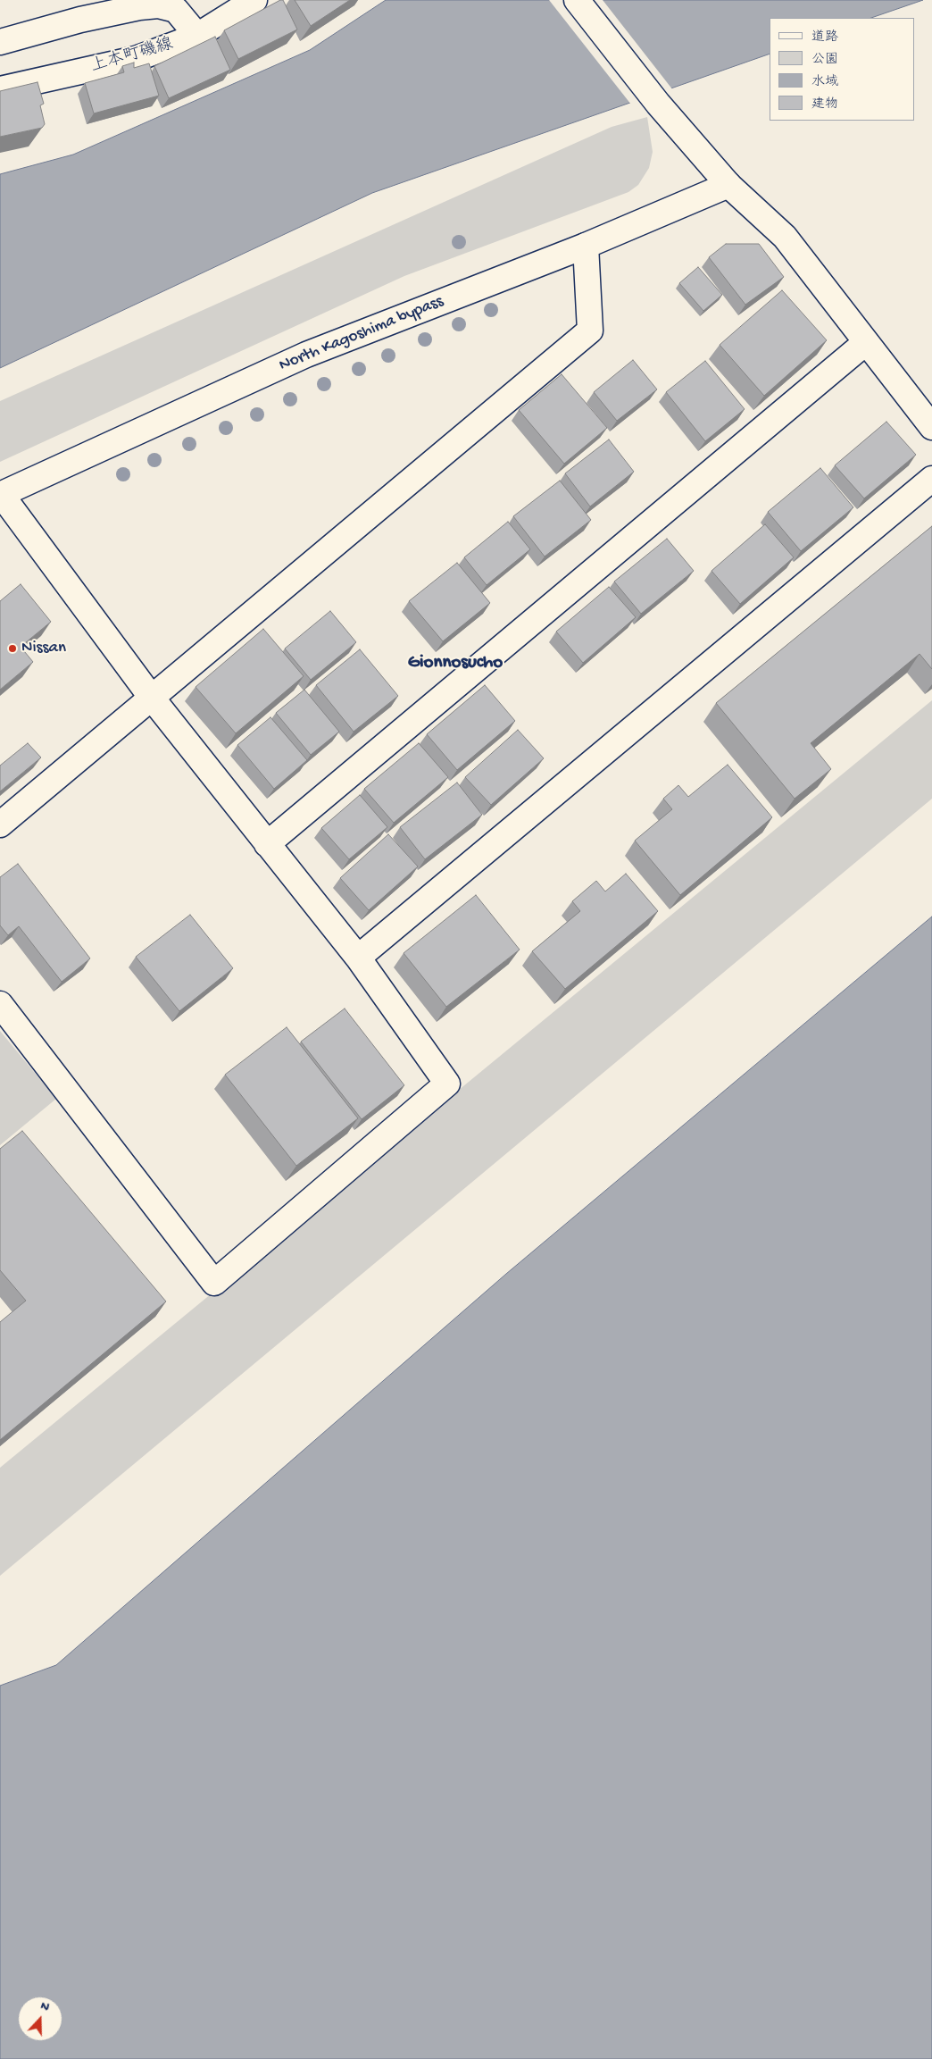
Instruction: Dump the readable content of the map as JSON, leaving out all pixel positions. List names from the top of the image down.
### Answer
{
  "streets": {
    "main road": ["上本町磯線", "North Kagoshima bypass"]
  },
  "districts": ["Gionnosucho"],
  "places": ["Nissan"],
  "legend": [
    "道路",
    "公園",
    "水域",
    "建物"
  ],
  "north": "top"
}
